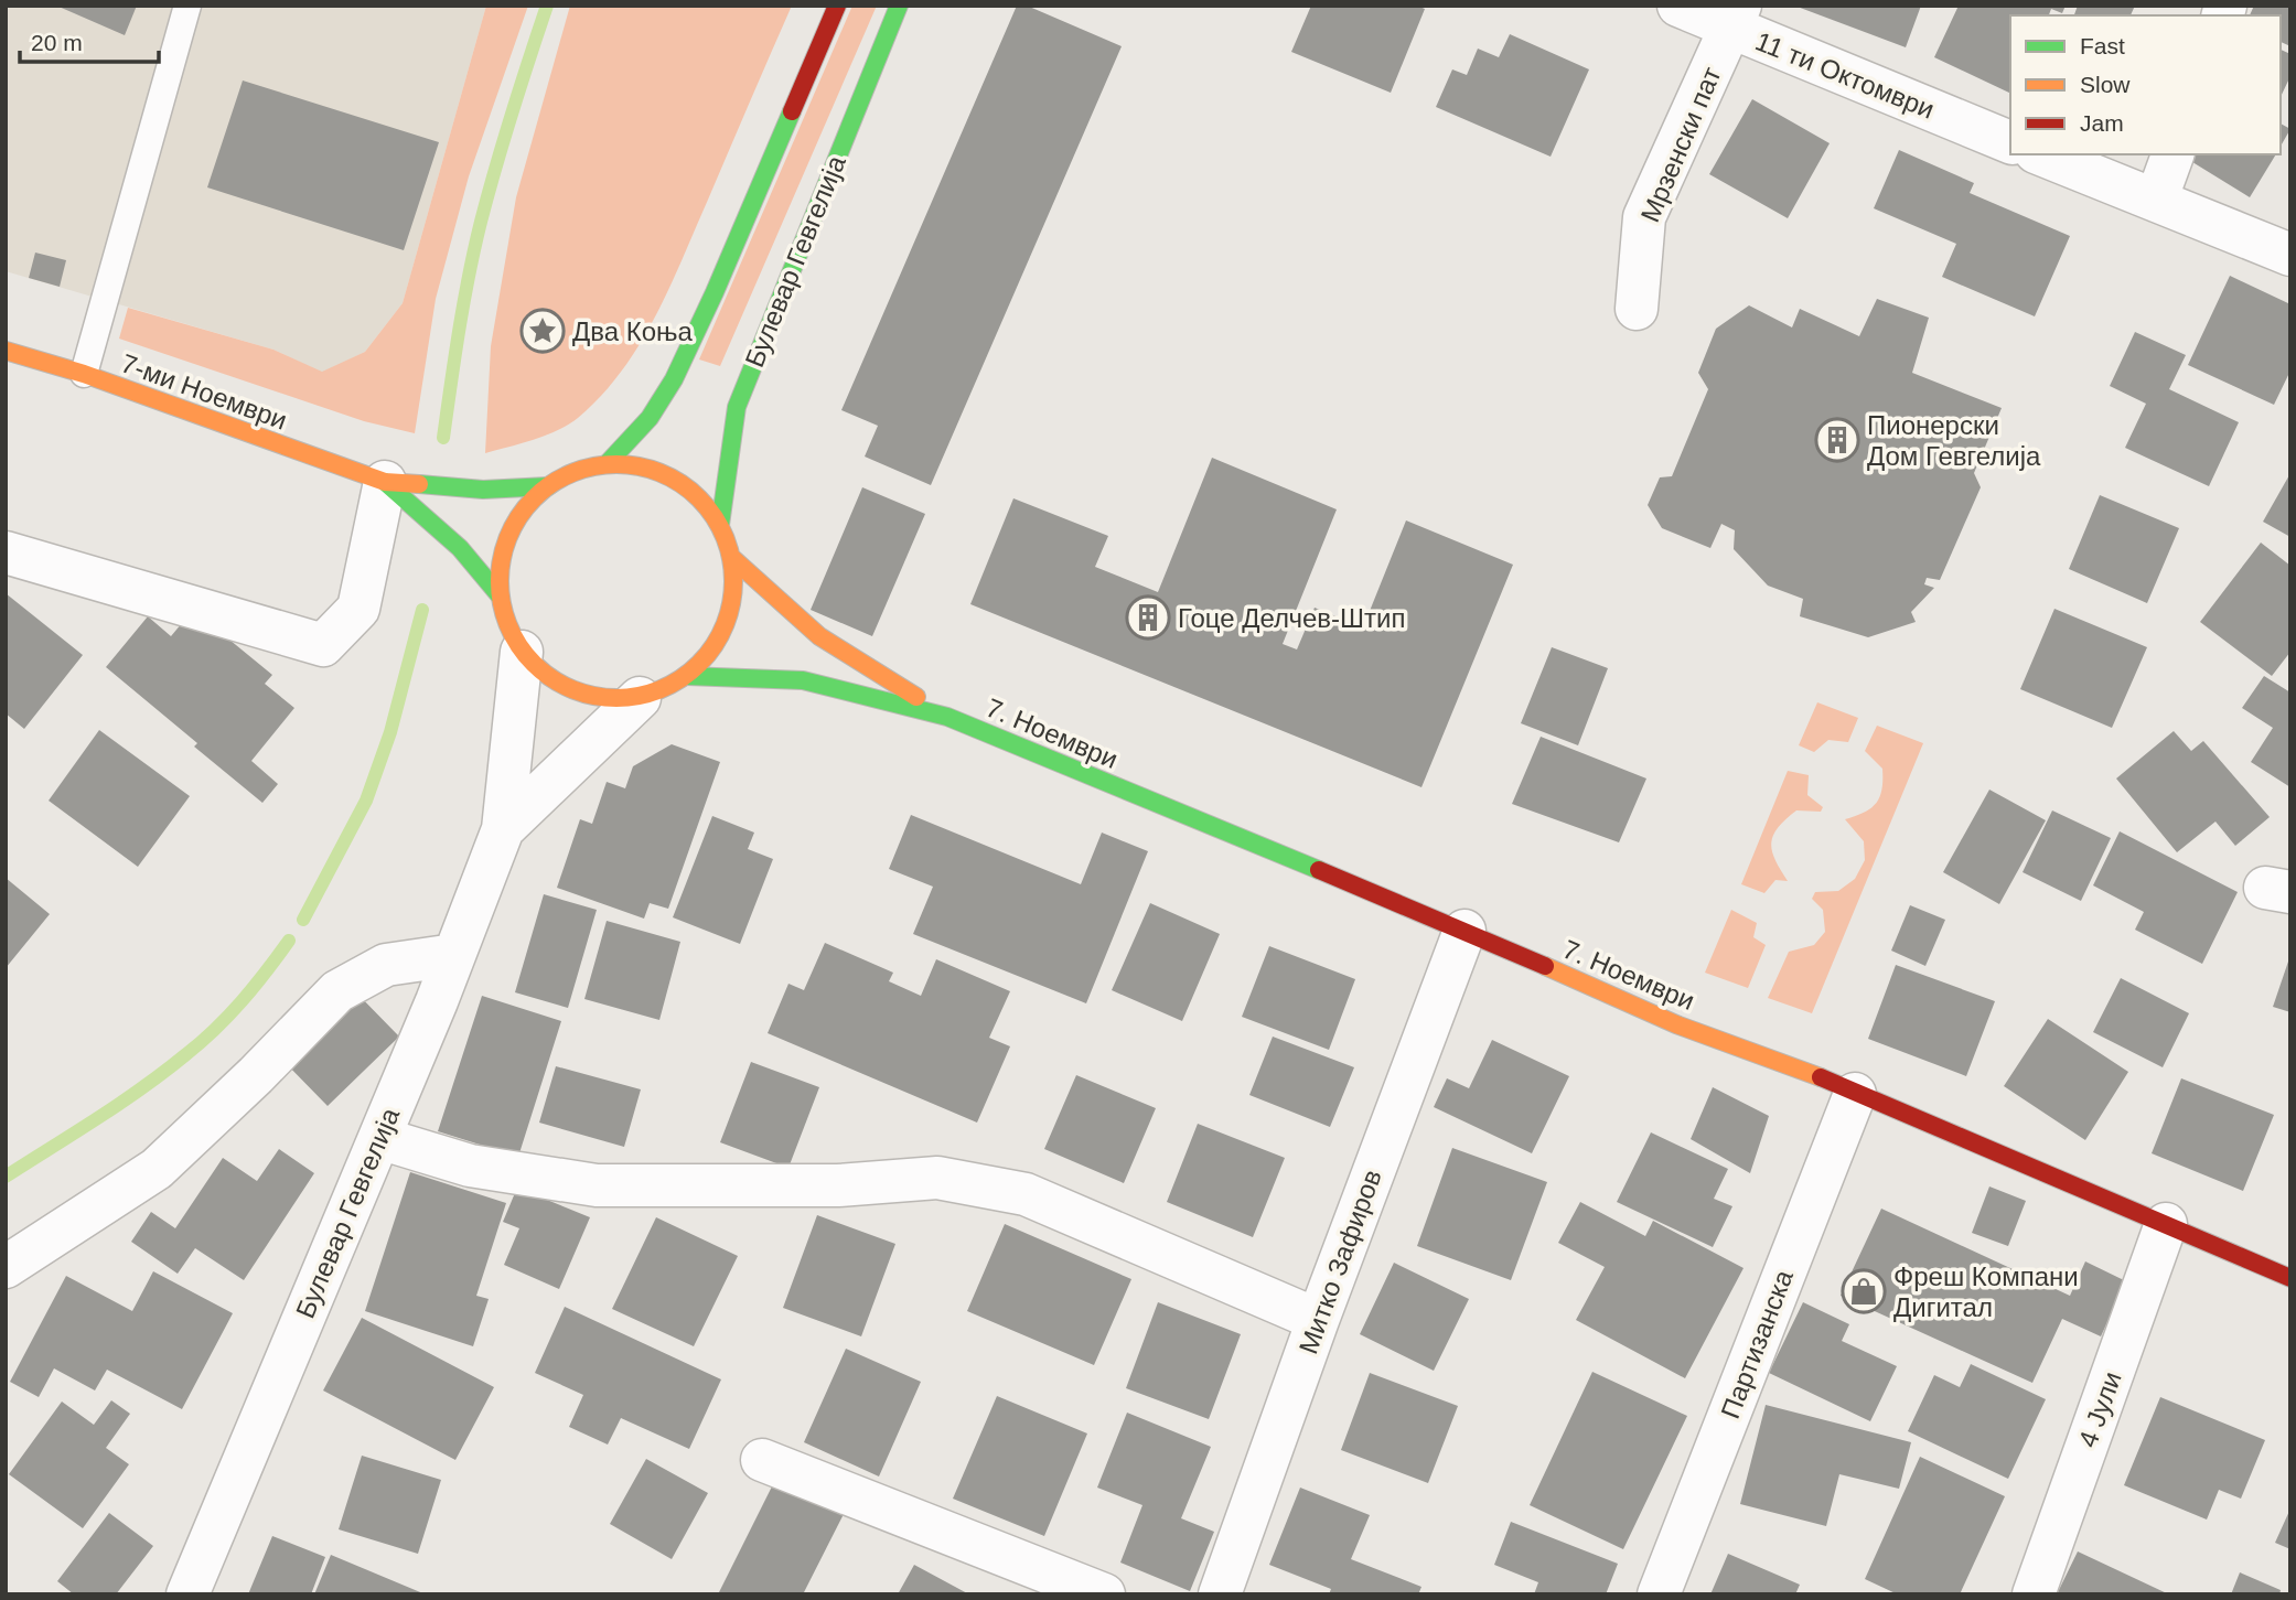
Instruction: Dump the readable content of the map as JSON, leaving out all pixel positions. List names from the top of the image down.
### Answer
{
  "streets": {
    "main road": ["Булевар Гевгелија", "7-ми Ноември", "7. Ноември"],
    "street": [
      "11 ти Октомври",
      "Мрзенски пат",
      "Митко Зафиров",
      "Партизанска",
      "4 Јули"
    ]
  },
  "crossings": [
    ["11 ти Октомври", "Мрзенски пат"],
    ["Булевар Гевгелија", "7. Ноември"],
    ["7. Ноември", "Митко Зафиров"],
    ["7. Ноември", "Партизанска"],
    ["7. Ноември", "4 Јули"]
  ],
  "places": {
    "place": ["Два Коња"],
    "building": ["Пионерски Дом Гевгелија", "Гоце Делчев-Штип"],
    "shop": ["Фреш Компани Дигитал"]
  },
  "legend": ["Fast", "Slow", "Jam"],
  "scale_bar": "20 m"
}
